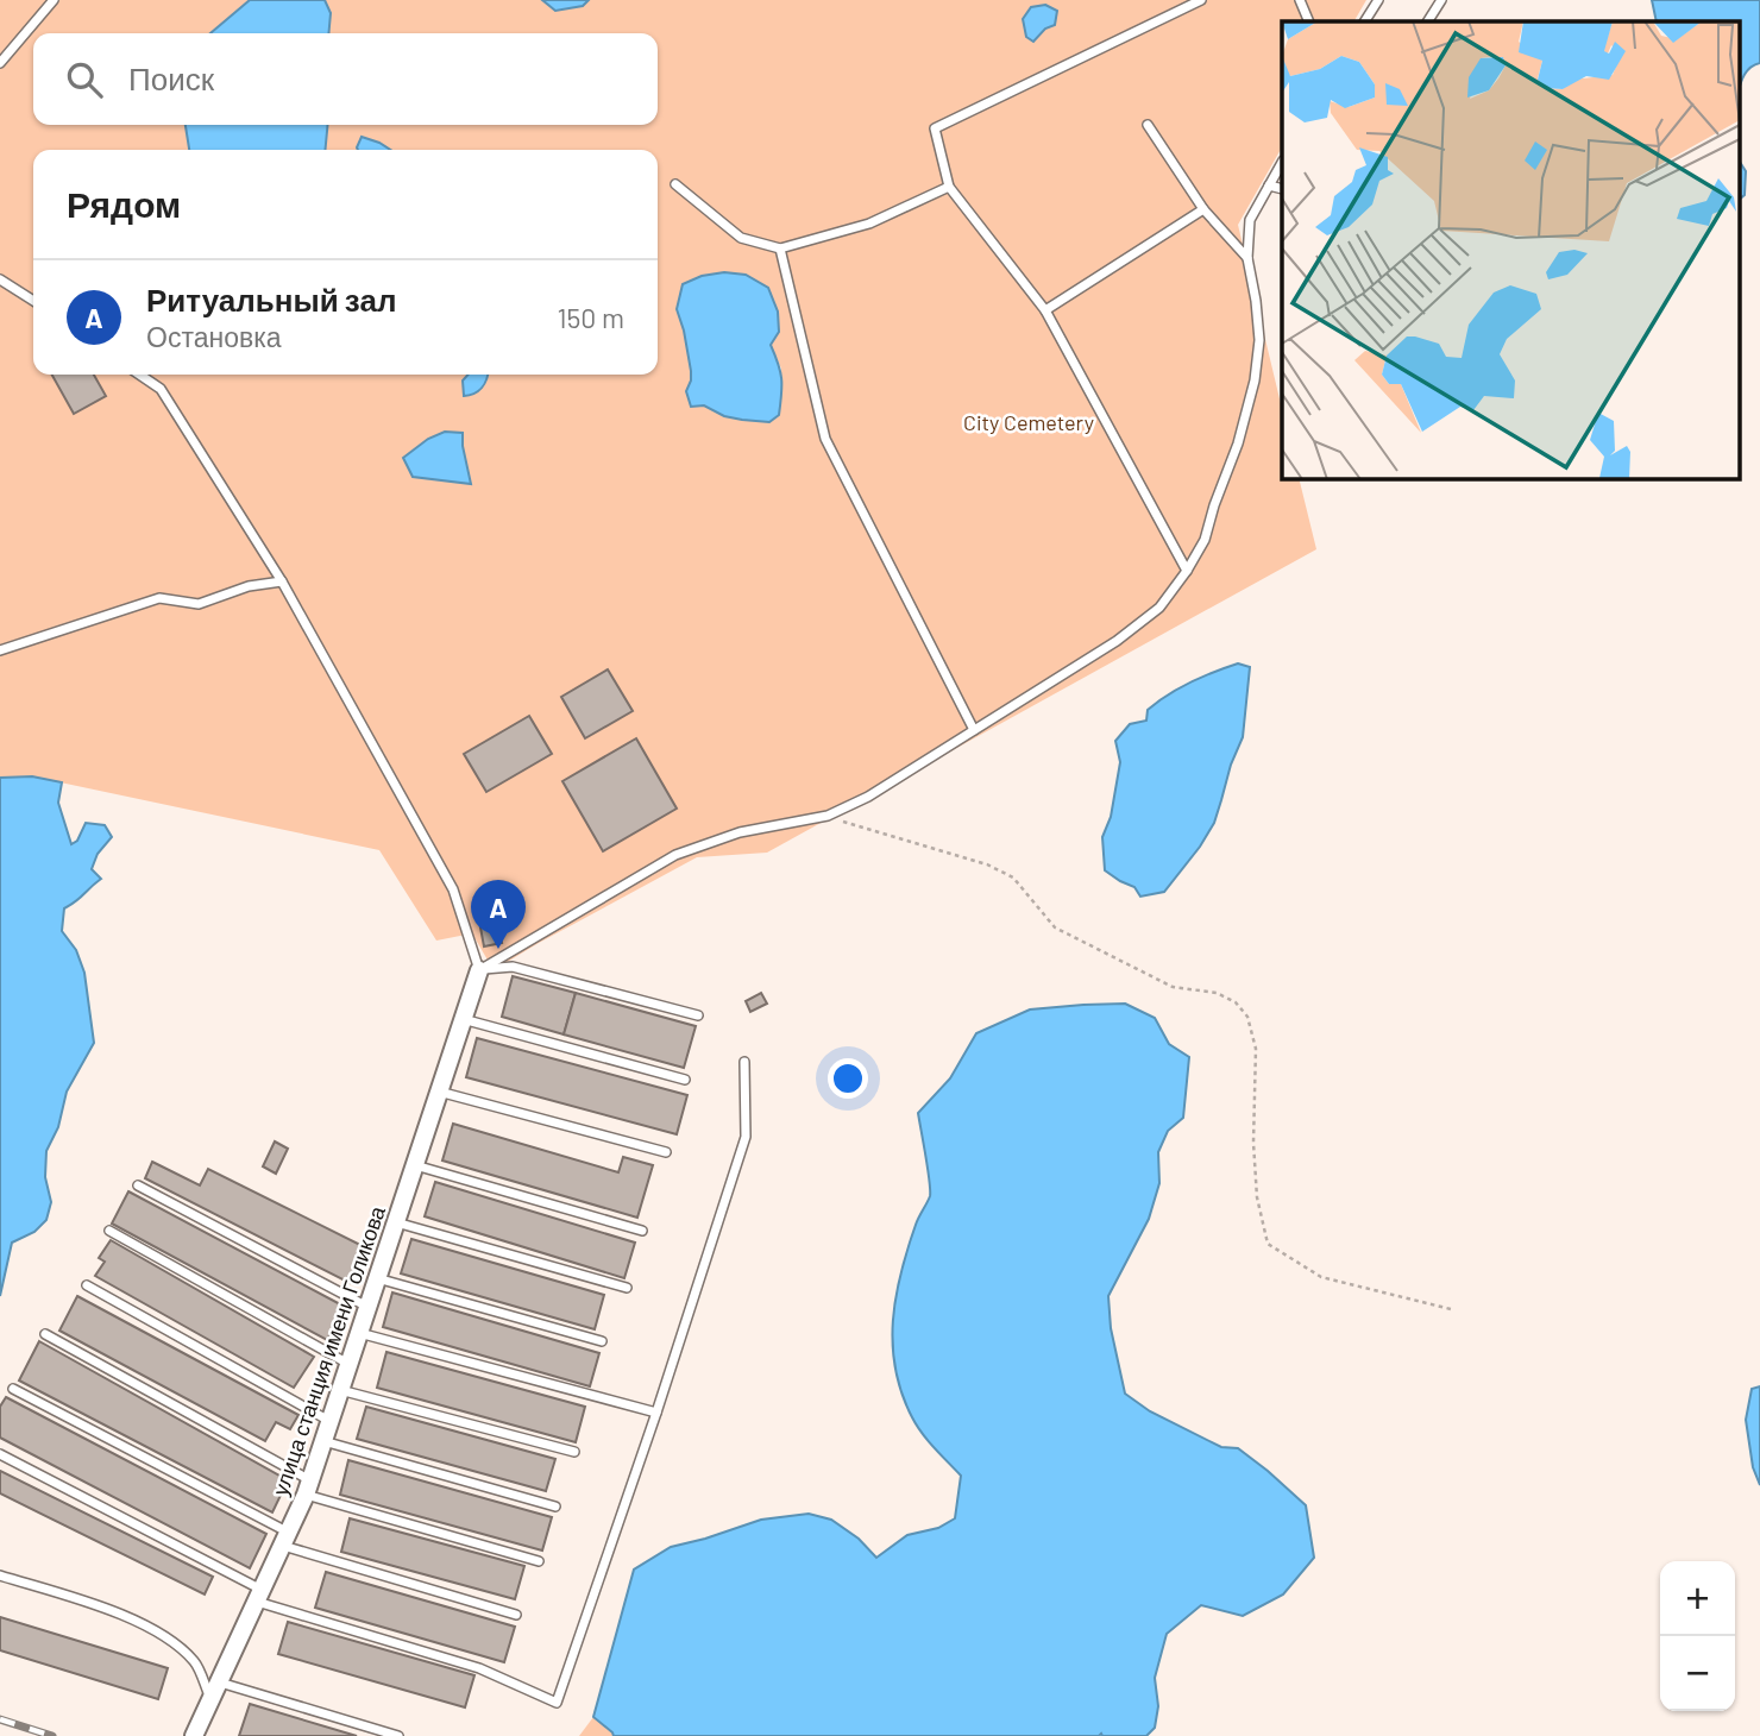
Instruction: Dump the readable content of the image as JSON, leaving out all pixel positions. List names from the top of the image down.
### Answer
{
  "streets": {
    "street": ["улица станция имени Голикова"]
  },
  "parks": ["City Cemetery"],
  "page": {
    "search": "Поиск",
    "heading": "Рядом",
    "list": [
      {
        "mark": "A",
        "name": "Ритуальный зал",
        "note": "Остановка",
        "value": "150 m"
      }
    ],
    "pins": "A",
    "map_buttons": ["+", "−"]
  }
}
